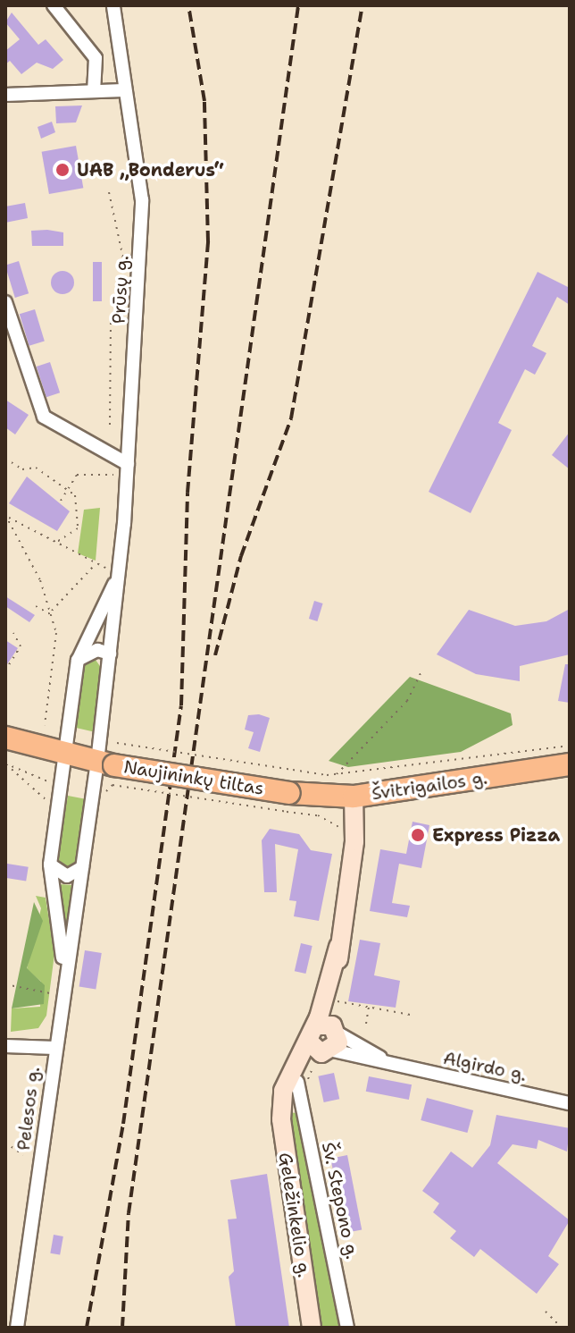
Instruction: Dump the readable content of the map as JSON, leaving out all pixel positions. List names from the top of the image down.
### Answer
{
  "streets": {
    "main road": ["Naujininkų tiltas", "Švitrigailos g.", "Geležinkelio g."],
    "street": [
      "Prūsų g.",
      "Algirdo g.",
      "Pelesos g.",
      "Šv. Stepono g."
    ]
  },
  "crossings": [
    ["Prūsų g.", "Naujininkų tiltas"],
    ["Prūsų g.", "Pelesos g."],
    ["Naujininkų tiltas", "Švitrigailos g."],
    ["Naujininkų tiltas", "Pelesos g."],
    ["Švitrigailos g.", "Geležinkelio g."],
    ["Algirdo g.", "Geležinkelio g."]
  ],
  "places": ["UAB „Bonderus“", "Express Pizza"]
}
